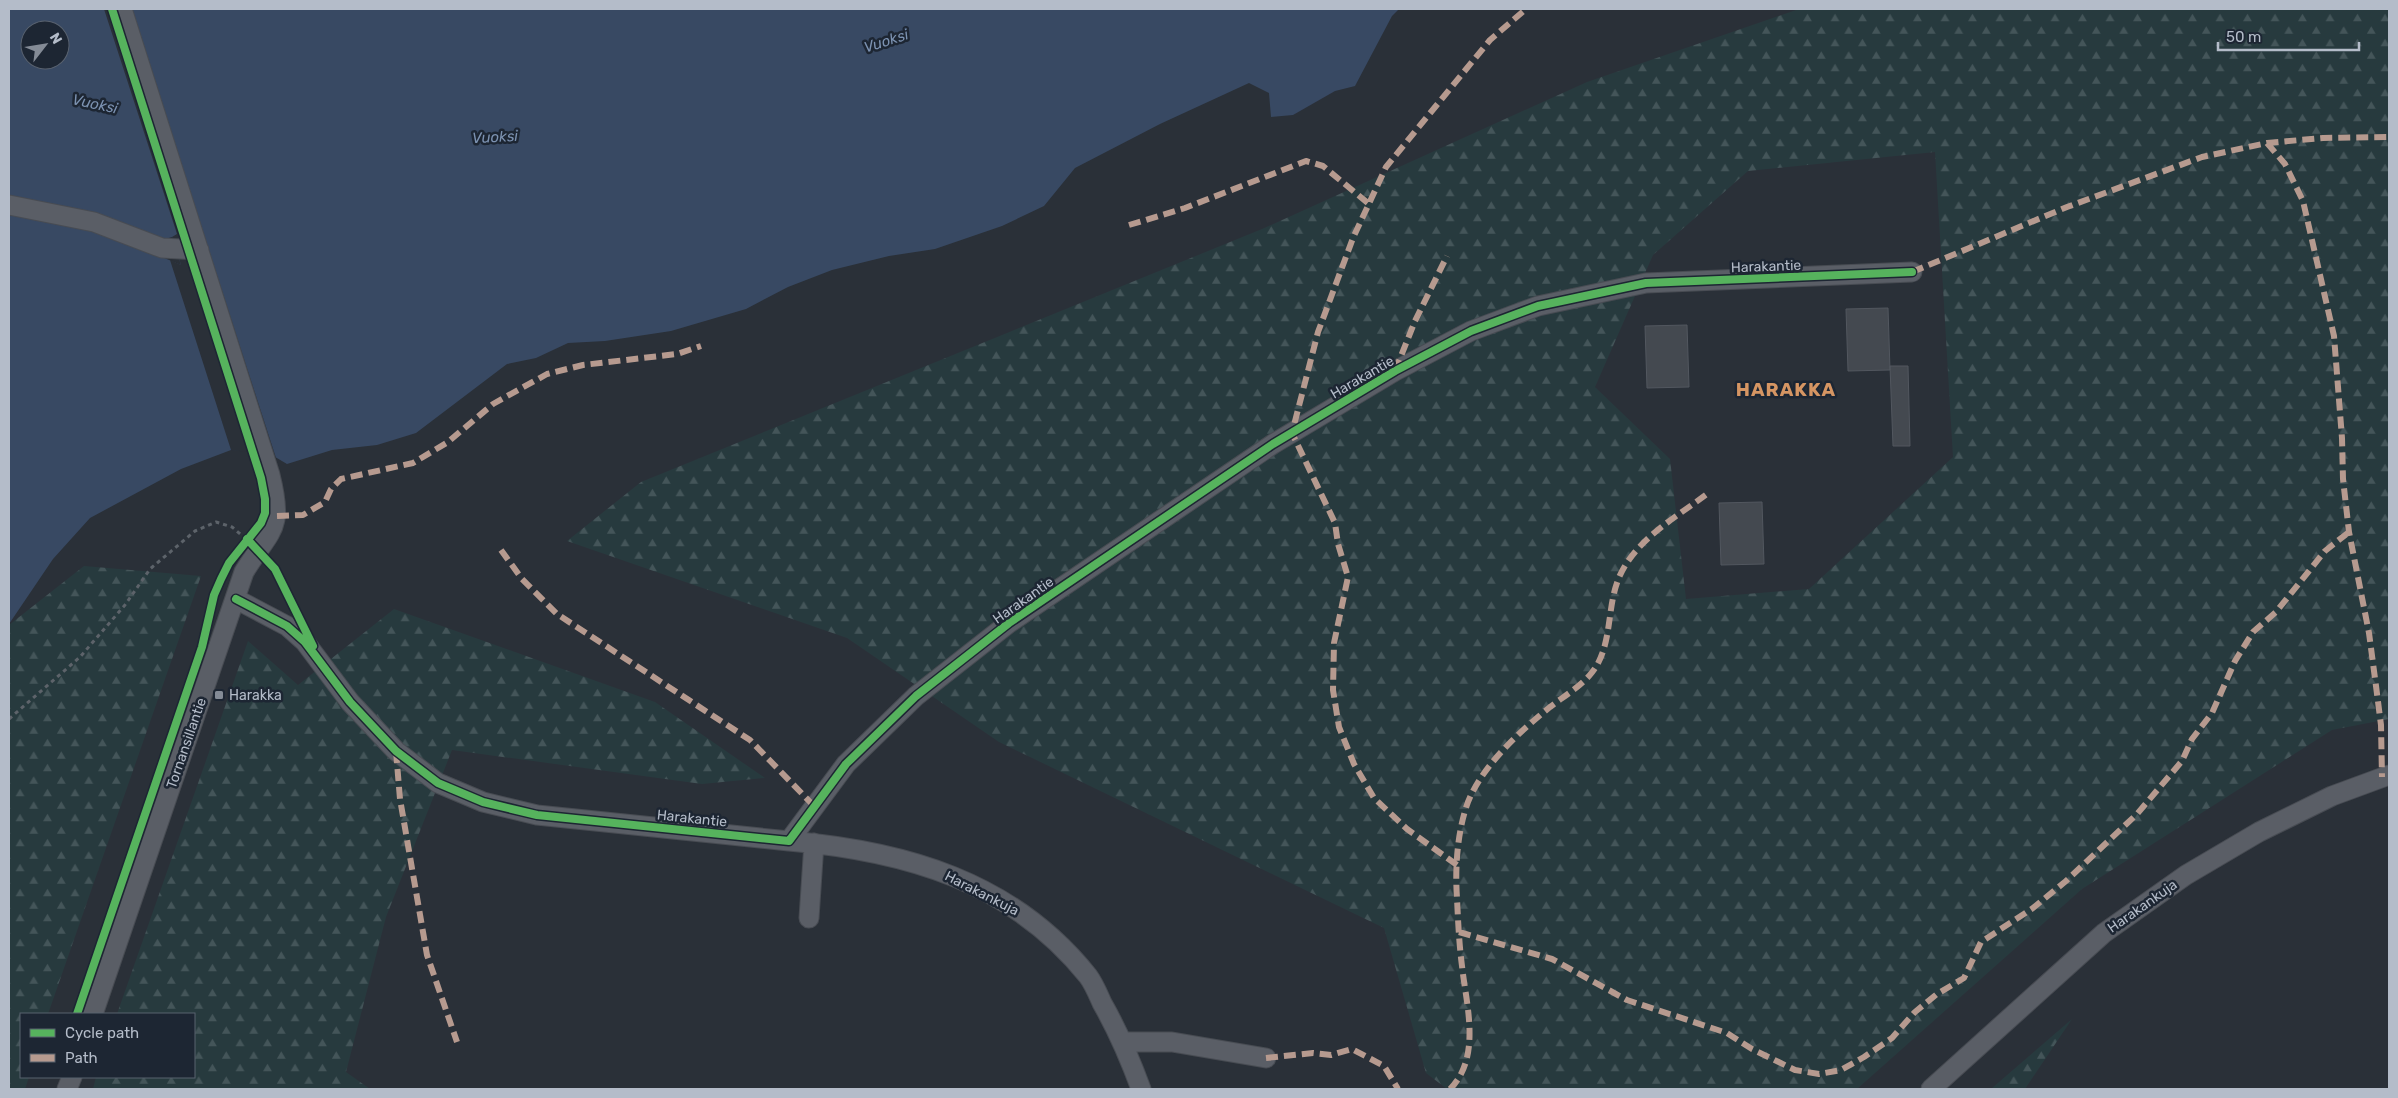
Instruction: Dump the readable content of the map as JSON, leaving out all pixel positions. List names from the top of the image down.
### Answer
{
  "streets": {
    "street": ["Harakantie", "Tornansillantie", "Harakankuja"]
  },
  "crossings": [
    ["Harakantie", "Tornansillantie"],
    ["Harakantie", "Harakankuja"]
  ],
  "districts": ["HARAKKA"],
  "water": ["Vuoksi"],
  "places": {
    "transit": ["Harakka"]
  },
  "legend": ["Cycle path", "Path"],
  "scale_bar": "50 m",
  "north": "top right"
}
